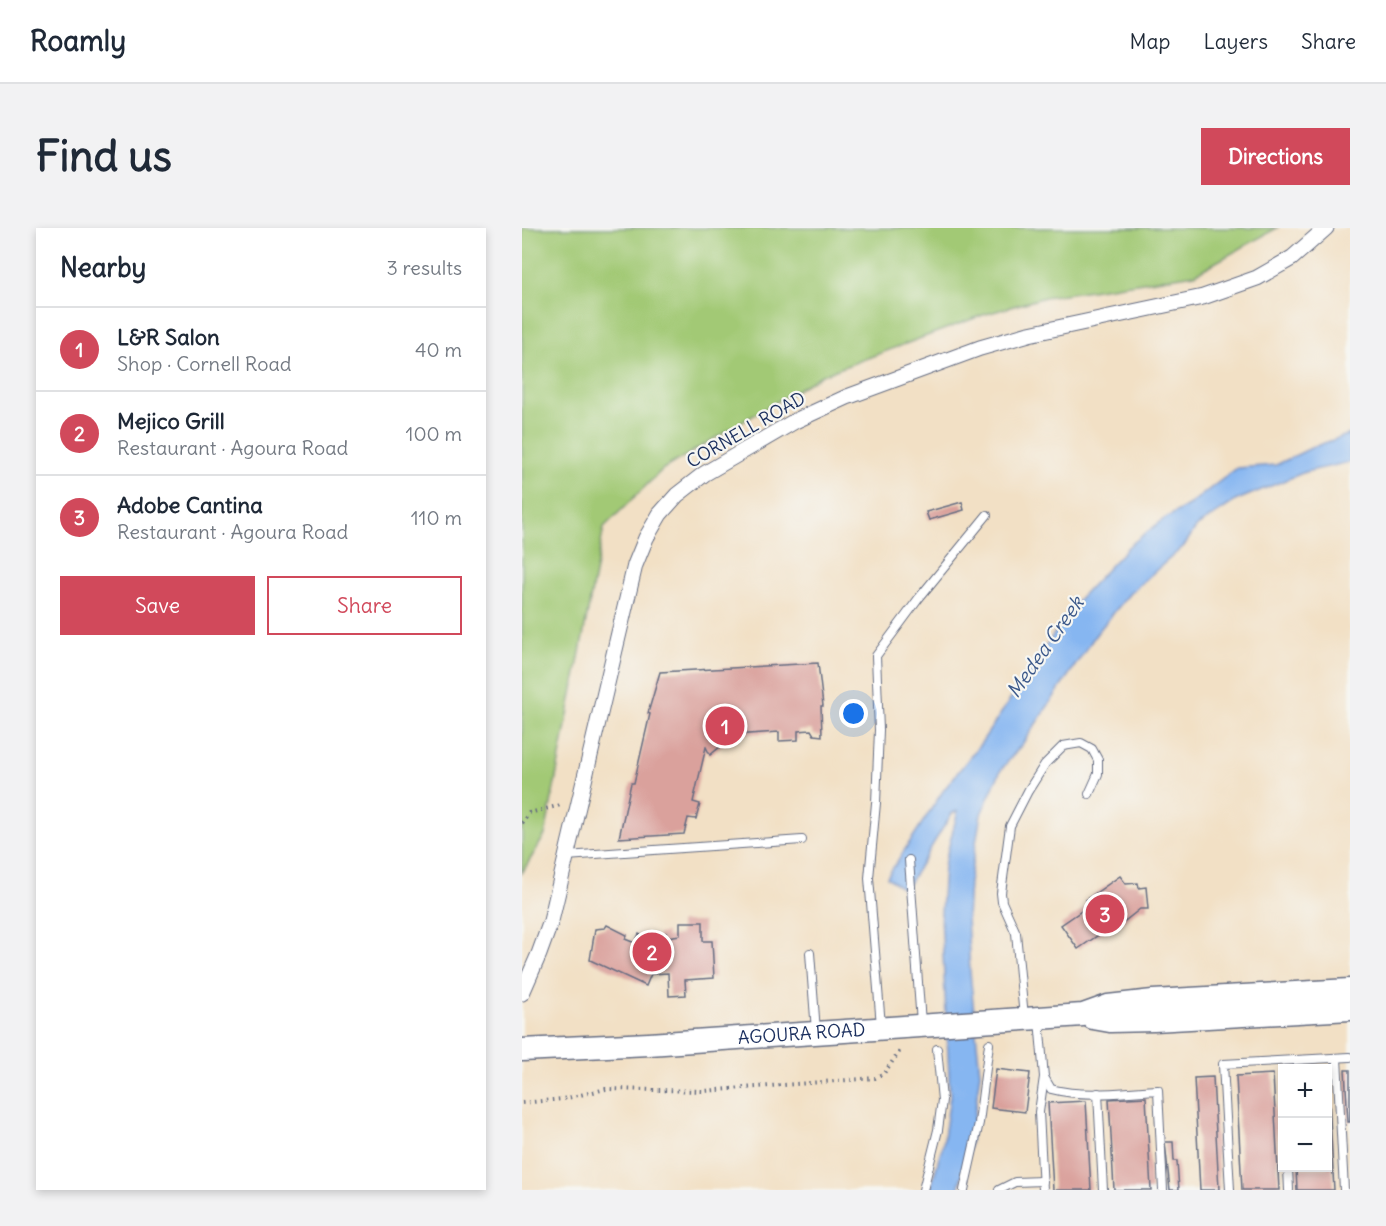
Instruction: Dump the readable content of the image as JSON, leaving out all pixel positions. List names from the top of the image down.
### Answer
{
  "streets": {
    "main road": ["AGOURA ROAD"],
    "street": ["CORNELL ROAD"]
  },
  "water": ["Medea Creek"],
  "page": {
    "header": "Roamly",
    "nav": ["Map", "Layers", "Share"],
    "buttons": [
      "Directions",
      ["Save", "Share"]
    ],
    "title": "Find us",
    "heading": ["Nearby", "3 results"],
    "list": [
      {
        "mark": "1",
        "name": "L&R Salon",
        "note": "Shop · Cornell Road",
        "value": "40 m"
      },
      {
        "mark": "2",
        "name": "Mejico Grill",
        "note": "Restaurant · Agoura Road",
        "value": "100 m"
      },
      {
        "mark": "3",
        "name": "Adobe Cantina",
        "note": "Restaurant · Agoura Road",
        "value": "110 m"
      }
    ],
    "pins": ["1", "3", "2"],
    "map_buttons": ["+", "−"]
  }
}
